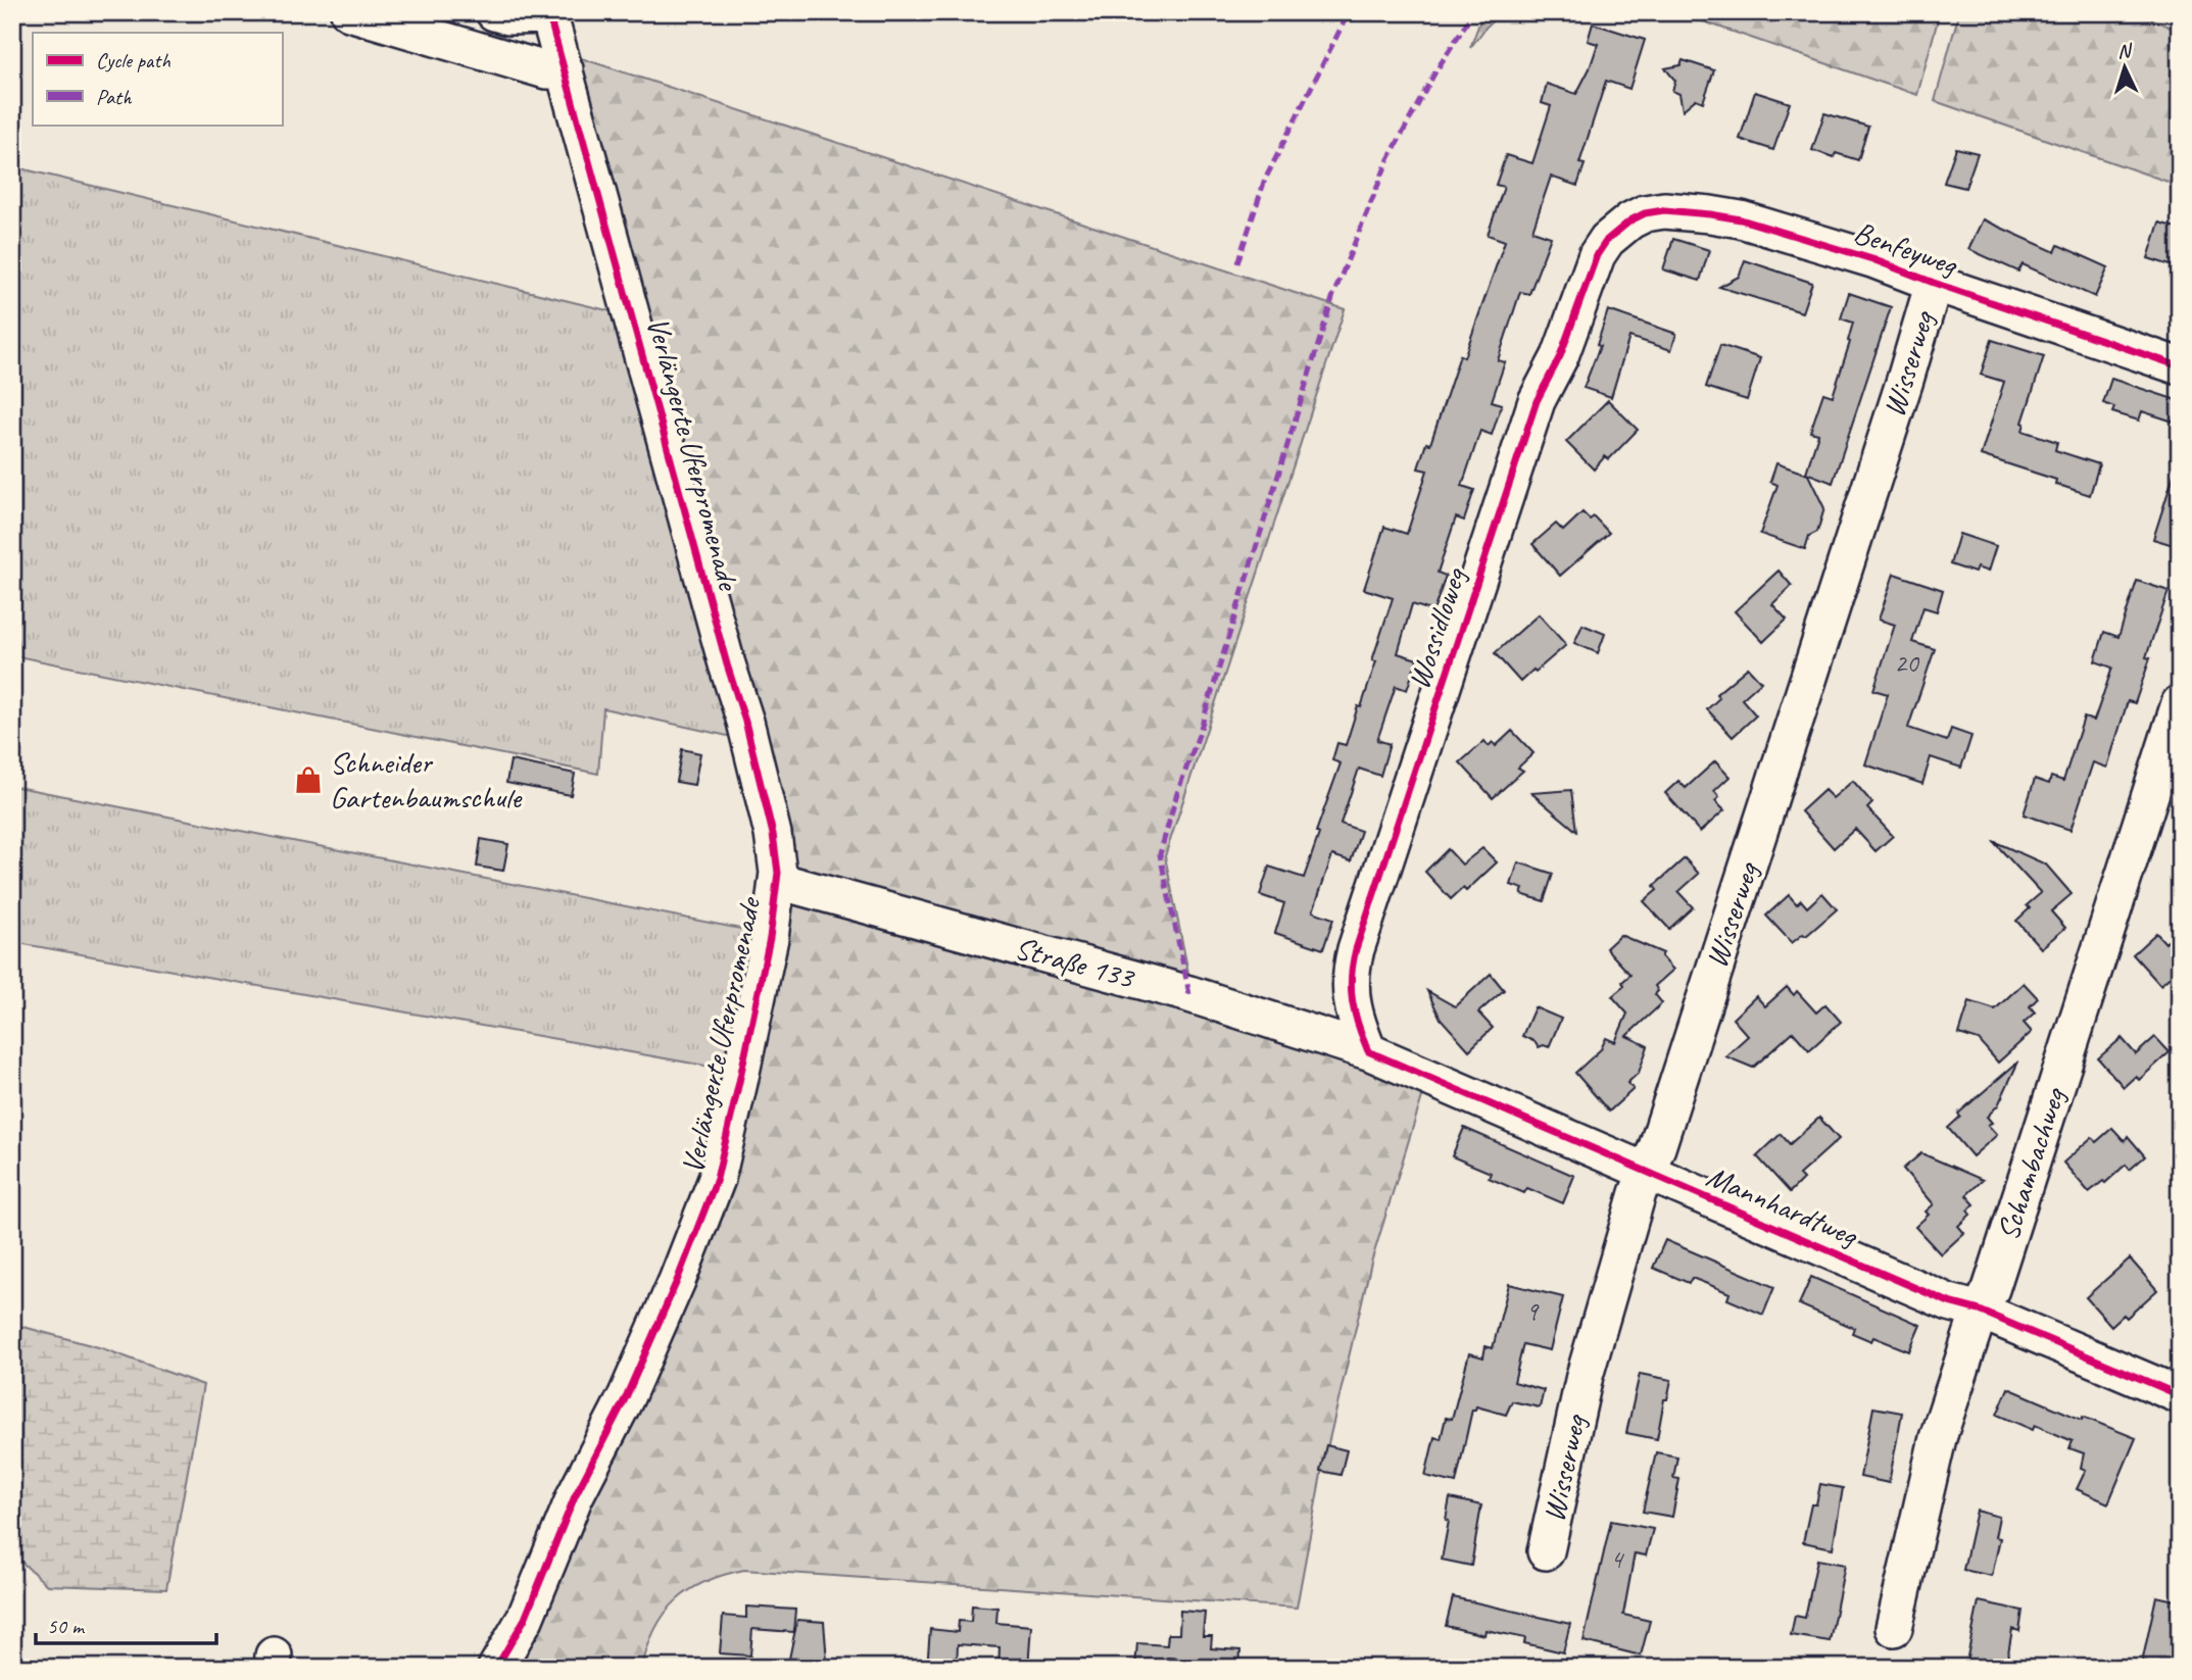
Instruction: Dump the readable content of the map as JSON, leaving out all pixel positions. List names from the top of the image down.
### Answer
{
  "streets": {
    "street": [
      "Benfeyweg",
      "Wisserweg",
      "Verlängerte Uferpromenade",
      "Wossidloweg",
      "Straße 133",
      "Schambachweg",
      "Mannhardtweg"
    ]
  },
  "crossings": [
    ["Benfeyweg", "Wisserweg"],
    ["Benfeyweg", "Wossidloweg"],
    ["Wisserweg", "Mannhardtweg"],
    ["Verlängerte Uferpromenade", "Straße 133"],
    ["Wossidloweg", "Straße 133"],
    ["Wossidloweg", "Mannhardtweg"],
    ["Straße 133", "Mannhardtweg"],
    ["Schambachweg", "Mannhardtweg"]
  ],
  "places": {
    "shop": ["Schneider Gartenbaumschule"]
  },
  "house_numbers": ["20", "9", "4"],
  "legend": ["Cycle path", "Path"],
  "scale_bar": "50 m",
  "north": "top"
}
